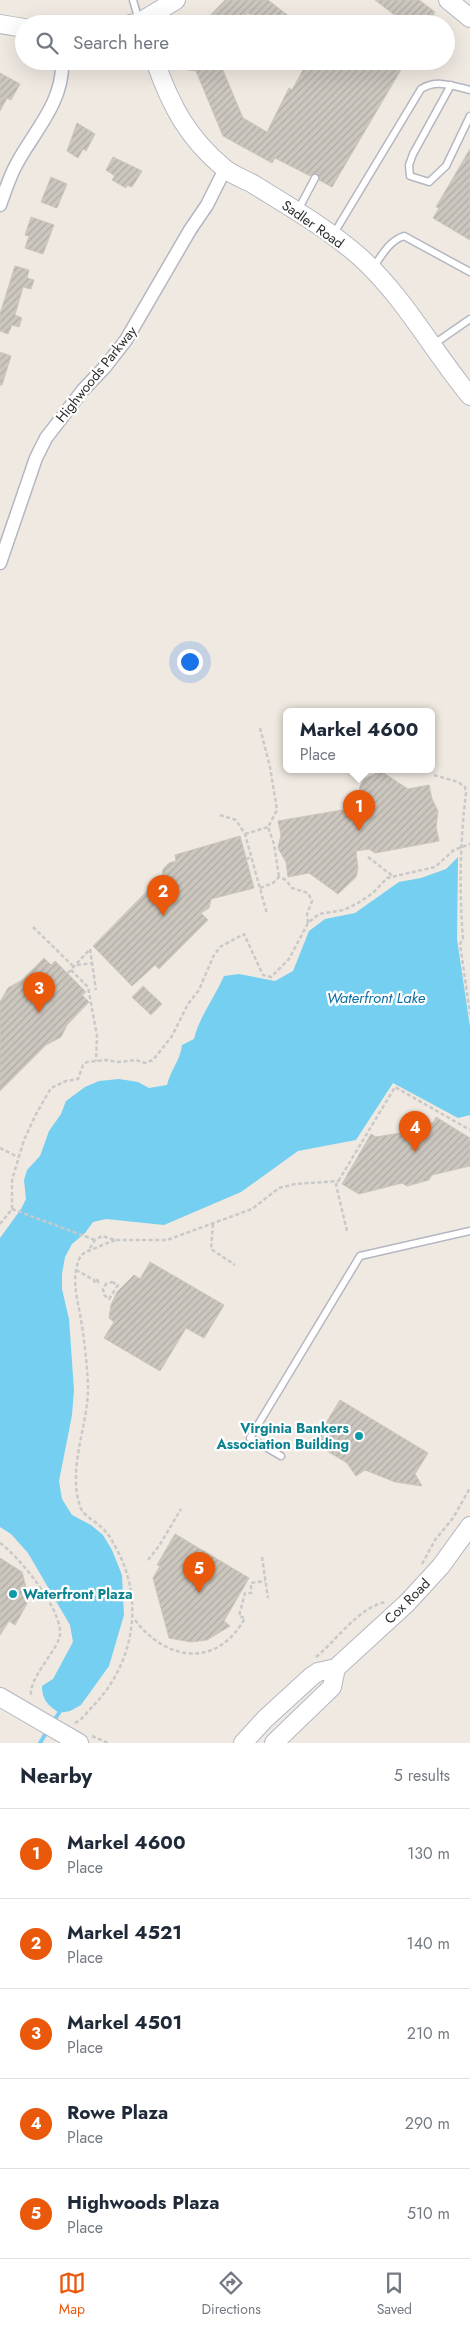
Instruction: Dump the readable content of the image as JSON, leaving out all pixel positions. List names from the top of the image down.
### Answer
{
  "streets": {
    "street": ["Sadler Road", "Highwoods Parkway", "Cox Road"]
  },
  "crossings": [
    ["Sadler Road", "Highwoods Parkway"]
  ],
  "water": ["Waterfront Lake"],
  "places": ["Virginia Bankers Association Building", "Waterfront Plaza"],
  "page": {
    "search": "Search here",
    "popup": ["Markel 4600", "Place"],
    "pins": [
      "1",
      "2",
      "3",
      "4",
      "5"
    ],
    "heading": ["Nearby", "5 results"],
    "list": [
      {
        "mark": "1",
        "name": "Markel 4600",
        "note": "Place",
        "value": "130 m"
      },
      {
        "mark": "2",
        "name": "Markel 4521",
        "note": "Place",
        "value": "140 m"
      },
      {
        "mark": "3",
        "name": "Markel 4501",
        "note": "Place",
        "value": "210 m"
      },
      {
        "mark": "4",
        "name": "Rowe Plaza",
        "note": "Place",
        "value": "290 m"
      },
      {
        "mark": "5",
        "name": "Highwoods Plaza",
        "note": "Place",
        "value": "510 m"
      }
    ],
    "nav": ["Map", "Directions", "Saved"]
  }
}
